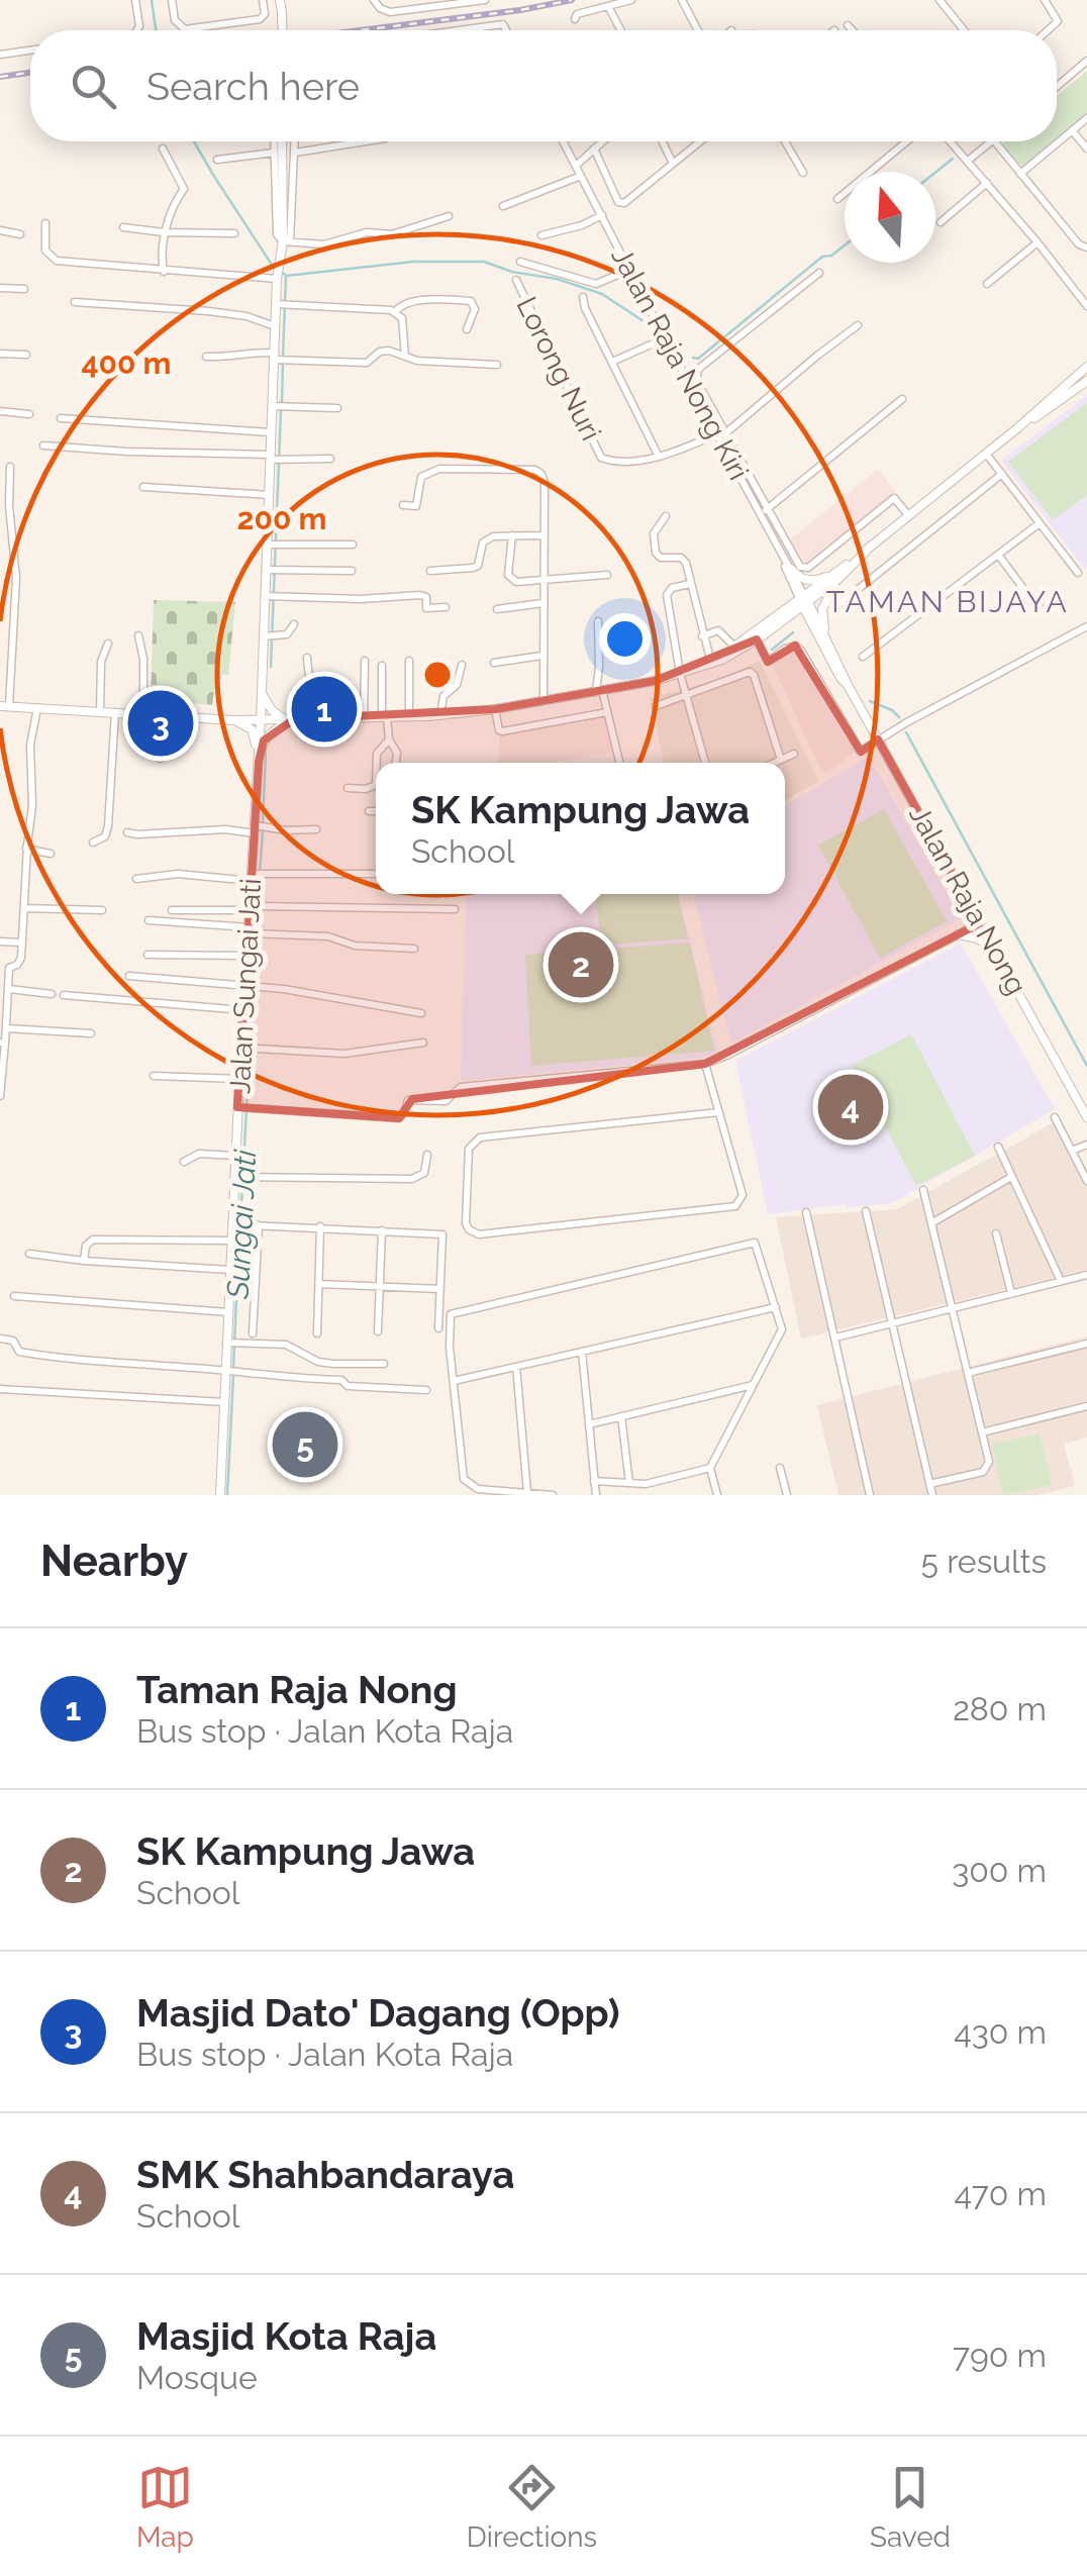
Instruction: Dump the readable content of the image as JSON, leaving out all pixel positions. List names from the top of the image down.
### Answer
{
  "streets": {
    "main road": ["Jalan Raja Nong", "Jalan Sungai Jati"],
    "street": ["Jalan Raja Nong Kiri", "Lorong Nuri"]
  },
  "crossings": [
    ["Jalan Raja Nong Kiri", "Lorong Nuri"],
    ["Jalan Raja Nong Kiri", "Jalan Raja Nong"]
  ],
  "districts": ["TAMAN BIJAYA"],
  "water": ["Sungai Jati"],
  "north": "top",
  "page": {
    "search": "Search here",
    "pins": [
      "1",
      "3",
      "2",
      "4",
      "5"
    ],
    "popup": ["SK Kampung Jawa", "School"],
    "heading": ["Nearby", "5 results"],
    "list": [
      {
        "mark": "1",
        "name": "Taman Raja Nong",
        "note": "Bus stop · Jalan Kota Raja",
        "value": "280 m"
      },
      {
        "mark": "2",
        "name": "SK Kampung Jawa",
        "note": "School",
        "value": "300 m"
      },
      {
        "mark": "3",
        "name": "Masjid Dato' Dagang (Opp)",
        "note": "Bus stop · Jalan Kota Raja",
        "value": "430 m"
      },
      {
        "mark": "4",
        "name": "SMK Shahbandaraya",
        "note": "School",
        "value": "470 m"
      },
      {
        "mark": "5",
        "name": "Masjid Kota Raja",
        "note": "Mosque",
        "value": "790 m"
      }
    ],
    "nav": ["Map", "Directions", "Saved"]
  },
  "rings": ["400 m", "200 m"]
}
